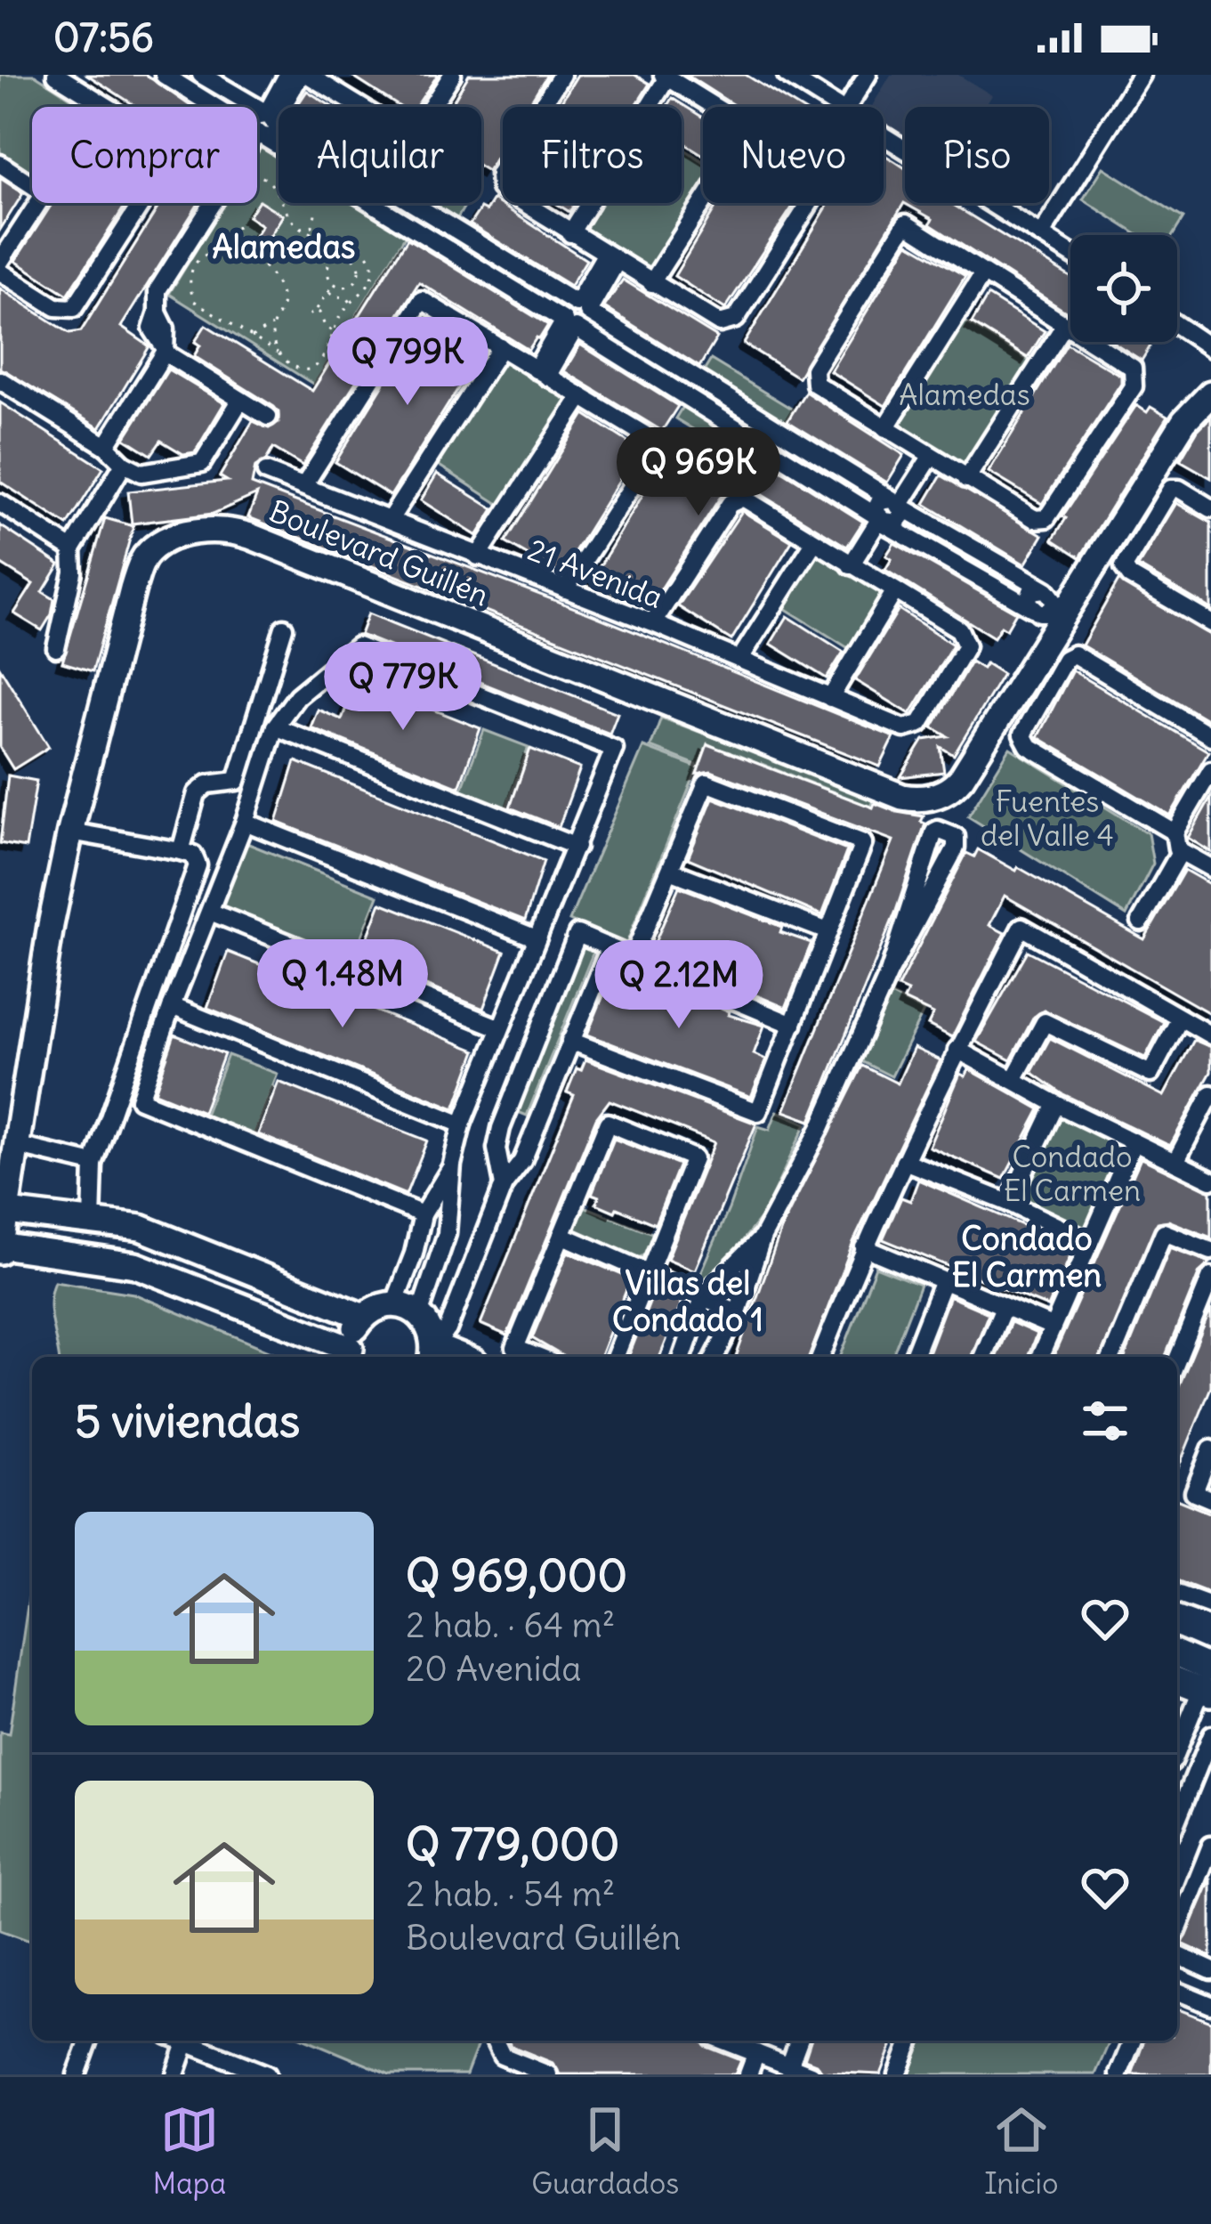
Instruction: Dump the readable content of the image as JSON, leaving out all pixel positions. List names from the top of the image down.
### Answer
{
  "streets": {
    "main road": ["Boulevard Guillén"],
    "street": ["21 Avenida"]
  },
  "districts": ["Alamedas", "Condado El Carmen", "Villas del Condado 1"],
  "parks": ["Alamedas", "Fuentes del Valle 4", "Condado El Carmen"],
  "page": {
    "status": "07:56",
    "chip": [
      "Comprar",
      "Alquilar",
      "Filtros",
      "Nuevo",
      "Piso"
    ],
    "price": [
      "Q 799K",
      "Q 969K",
      "Q 779K",
      "Q 1.48M",
      "Q 2.12M"
    ],
    "heading": "5 viviendas",
    "list": [
      {
        "name": "Q 969,000",
        "note": "2 hab. · 64 m² · 20 Avenida"
      },
      {
        "name": "Q 779,000",
        "note": "2 hab. · 54 m² · Boulevard Guillén"
      }
    ],
    "tabs": ["Mapa", "Guardados", "Inicio"]
  }
}
